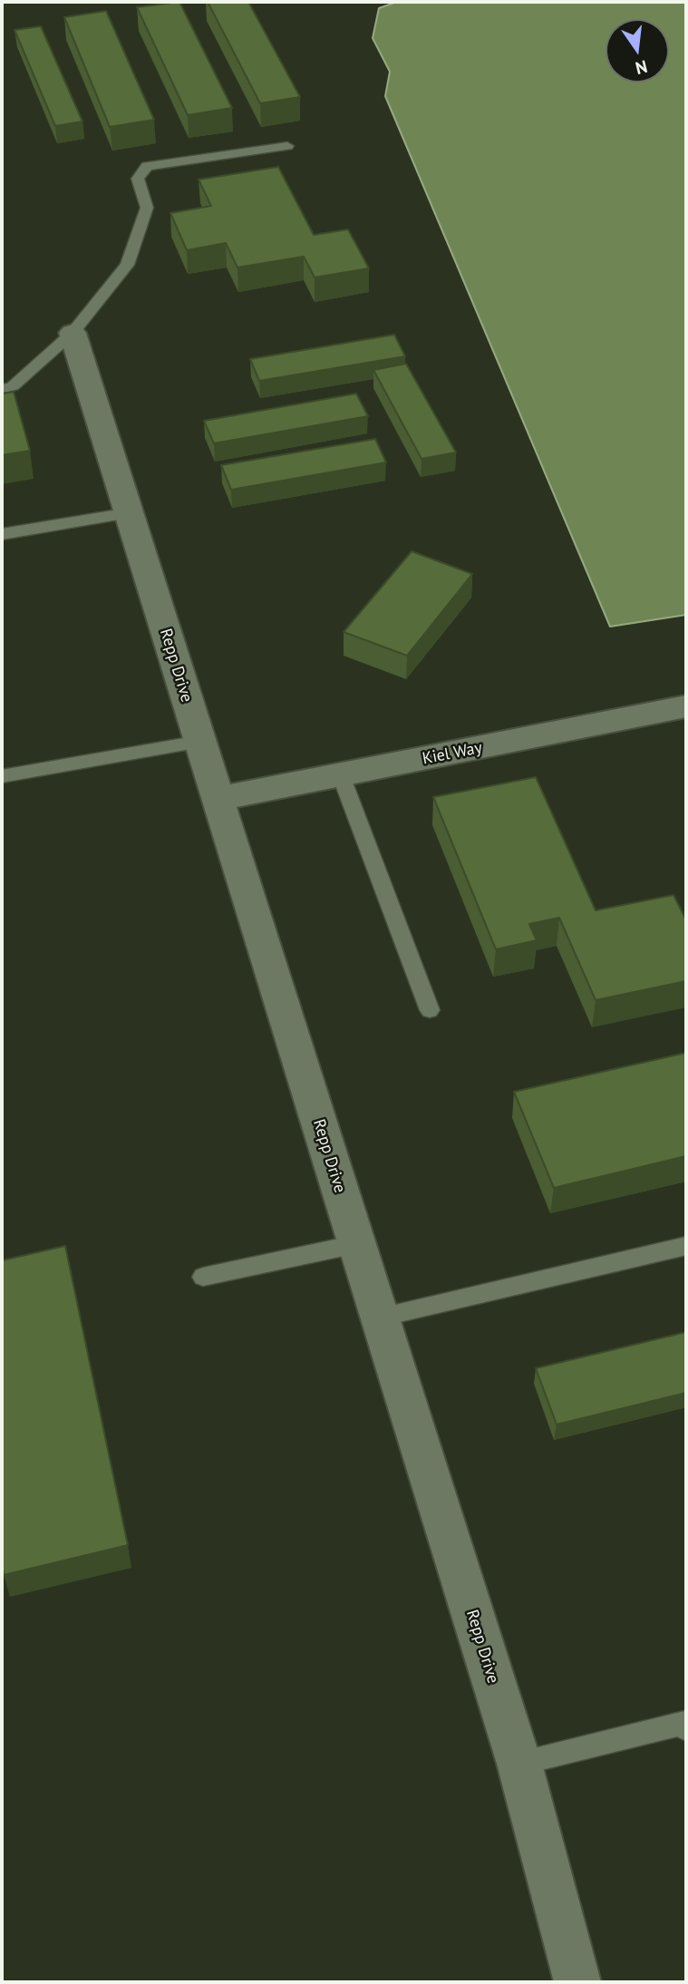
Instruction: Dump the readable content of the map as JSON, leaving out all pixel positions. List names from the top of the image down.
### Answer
{
  "streets": {
    "street": ["Repp Drive", "Kiel Way"]
  },
  "crossings": [
    ["Repp Drive", "Kiel Way"]
  ],
  "north": "bottom"
}
